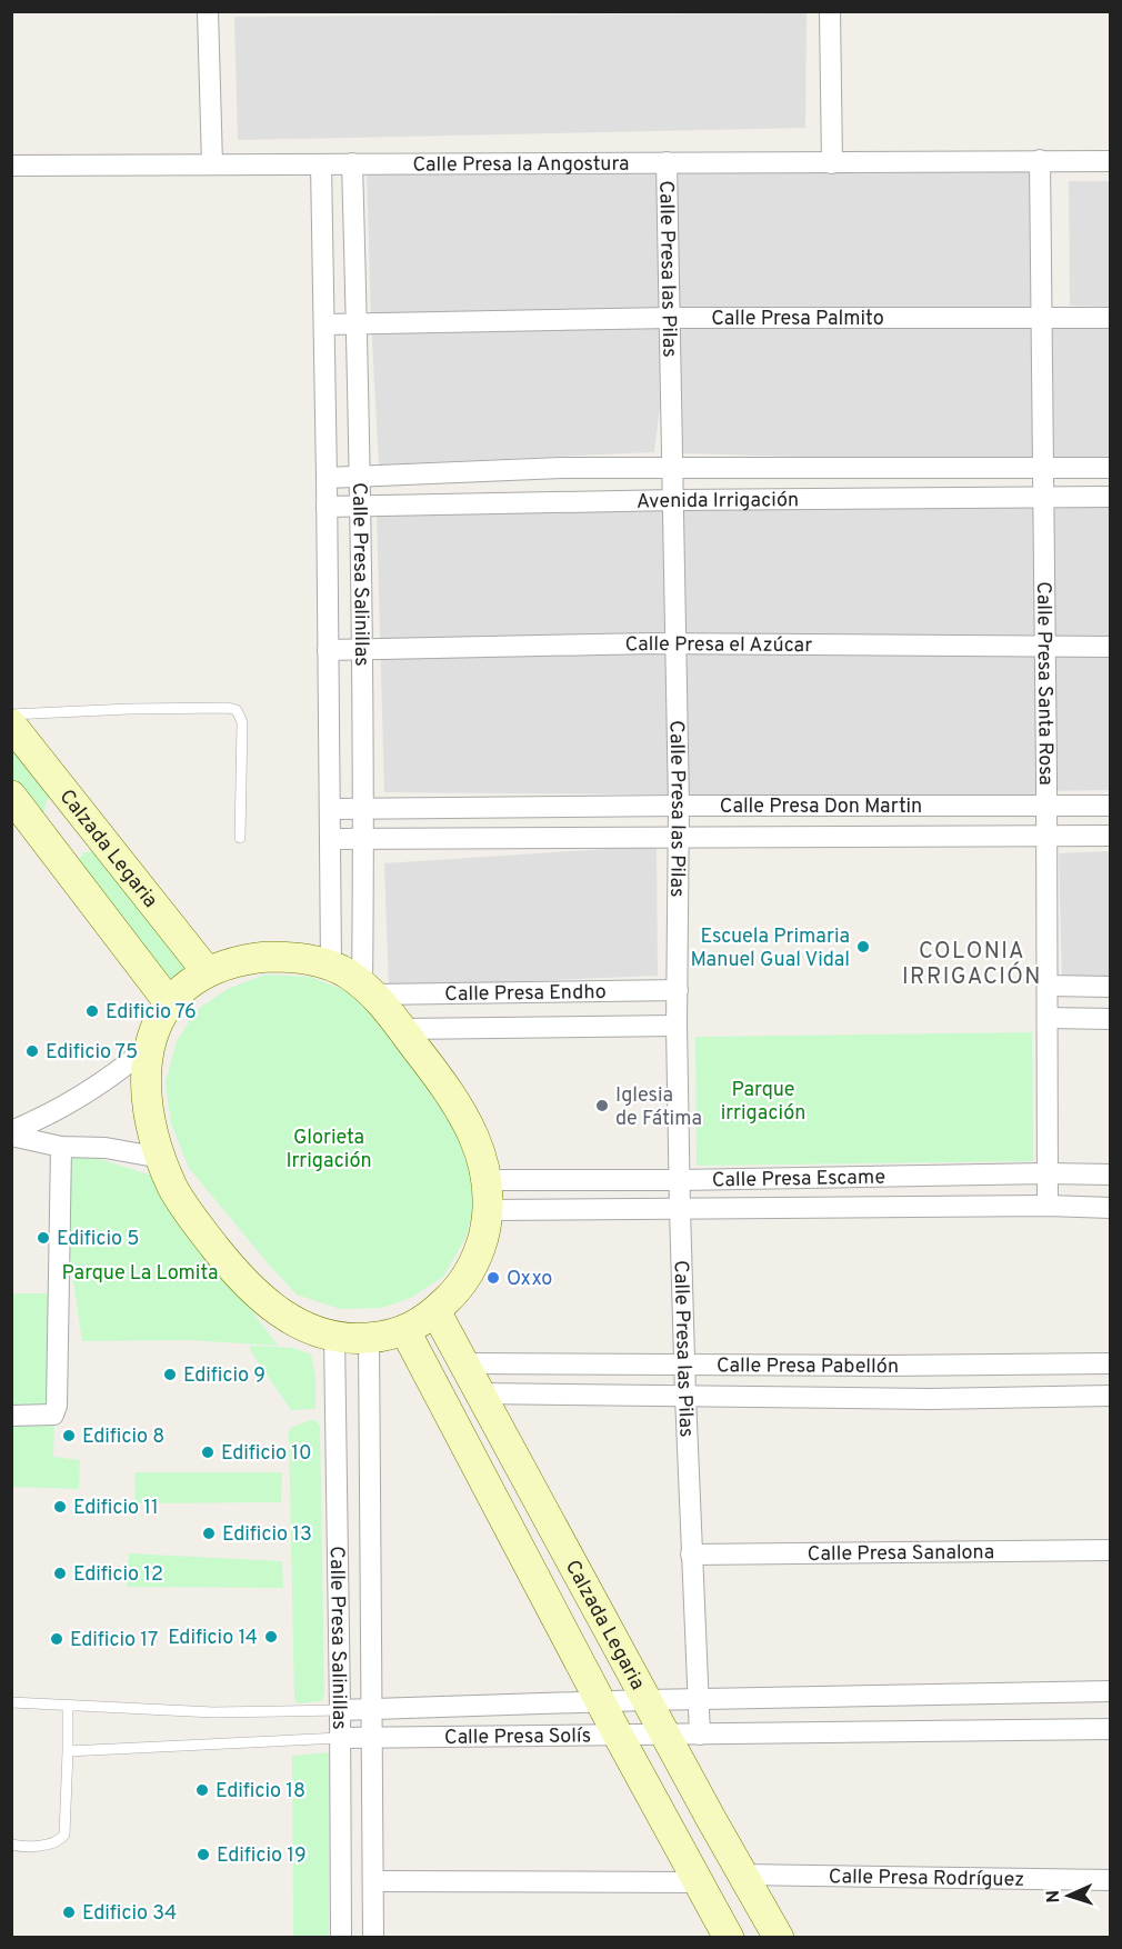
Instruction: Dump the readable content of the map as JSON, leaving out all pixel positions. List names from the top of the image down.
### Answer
{
  "streets": {
    "main road": ["Calzada Legaria"],
    "street": [
      "Calle Presa la Angostura",
      "Calle Presa las Pilas",
      "Calle Presa Palmito",
      "Avenida Irrigación",
      "Calle Presa Salinillas",
      "Calle Presa el Azúcar",
      "Calle Presa Santa Rosa",
      "Calle Presa Don Martin",
      "Calle Presa Endho",
      "Calle Presa Escame",
      "Calle Presa Pabellón",
      "Calle Presa Sanalona",
      "Calle Presa Solís",
      "Calle Presa Rodríguez"
    ]
  },
  "crossings": [
    ["Calle Presa la Angostura", "Calle Presa las Pilas"],
    ["Calle Presa la Angostura", "Calle Presa Salinillas"],
    ["Calle Presa la Angostura", "Calle Presa Santa Rosa"],
    ["Calle Presa las Pilas", "Calle Presa Palmito"],
    ["Calle Presa las Pilas", "Avenida Irrigación"],
    ["Calle Presa las Pilas", "Calle Presa el Azúcar"],
    ["Calle Presa las Pilas", "Calle Presa Don Martin"],
    ["Calle Presa las Pilas", "Calle Presa Endho"],
    ["Calle Presa las Pilas", "Calle Presa Escame"],
    ["Calle Presa las Pilas", "Calle Presa Pabellón"],
    ["Calle Presa las Pilas", "Calle Presa Sanalona"],
    ["Calle Presa las Pilas", "Calle Presa Solís"],
    ["Calle Presa Palmito", "Calle Presa Salinillas"],
    ["Calle Presa Palmito", "Calle Presa Santa Rosa"],
    ["Avenida Irrigación", "Calle Presa Salinillas"],
    ["Avenida Irrigación", "Calle Presa Santa Rosa"],
    ["Calle Presa Salinillas", "Calle Presa el Azúcar"],
    ["Calle Presa Salinillas", "Calle Presa Don Martin"],
    ["Calle Presa Salinillas", "Calle Presa Endho"],
    ["Calle Presa Salinillas", "Calle Presa Solís"],
    ["Calle Presa el Azúcar", "Calle Presa Santa Rosa"],
    ["Calle Presa Santa Rosa", "Calle Presa Don Martin"],
    ["Calle Presa Santa Rosa", "Calle Presa Escame"],
    ["Calzada Legaria", "Calle Presa Pabellón"],
    ["Calzada Legaria", "Calle Presa Solís"],
    ["Calzada Legaria", "Calle Presa Rodríguez"]
  ],
  "districts": ["COLONIA IRRIGACIÓN"],
  "parks": ["Parque irrigación", "Glorieta Irrigación", "Parque La Lomita"],
  "places": [
    "Escuela Primaria Manuel Gual Vidal",
    "Edificio 76",
    "Edificio 75",
    "Iglesia de Fátima",
    "Edificio 5",
    "Oxxo",
    "Edificio 9",
    "Edificio 8",
    "Edificio 10",
    "Edificio 11",
    "Edificio 13",
    "Edificio 12",
    "Edificio 14",
    "Edificio 17",
    "Edificio 18",
    "Edificio 19",
    "Edificio 34"
  ],
  "north": "left"
}
